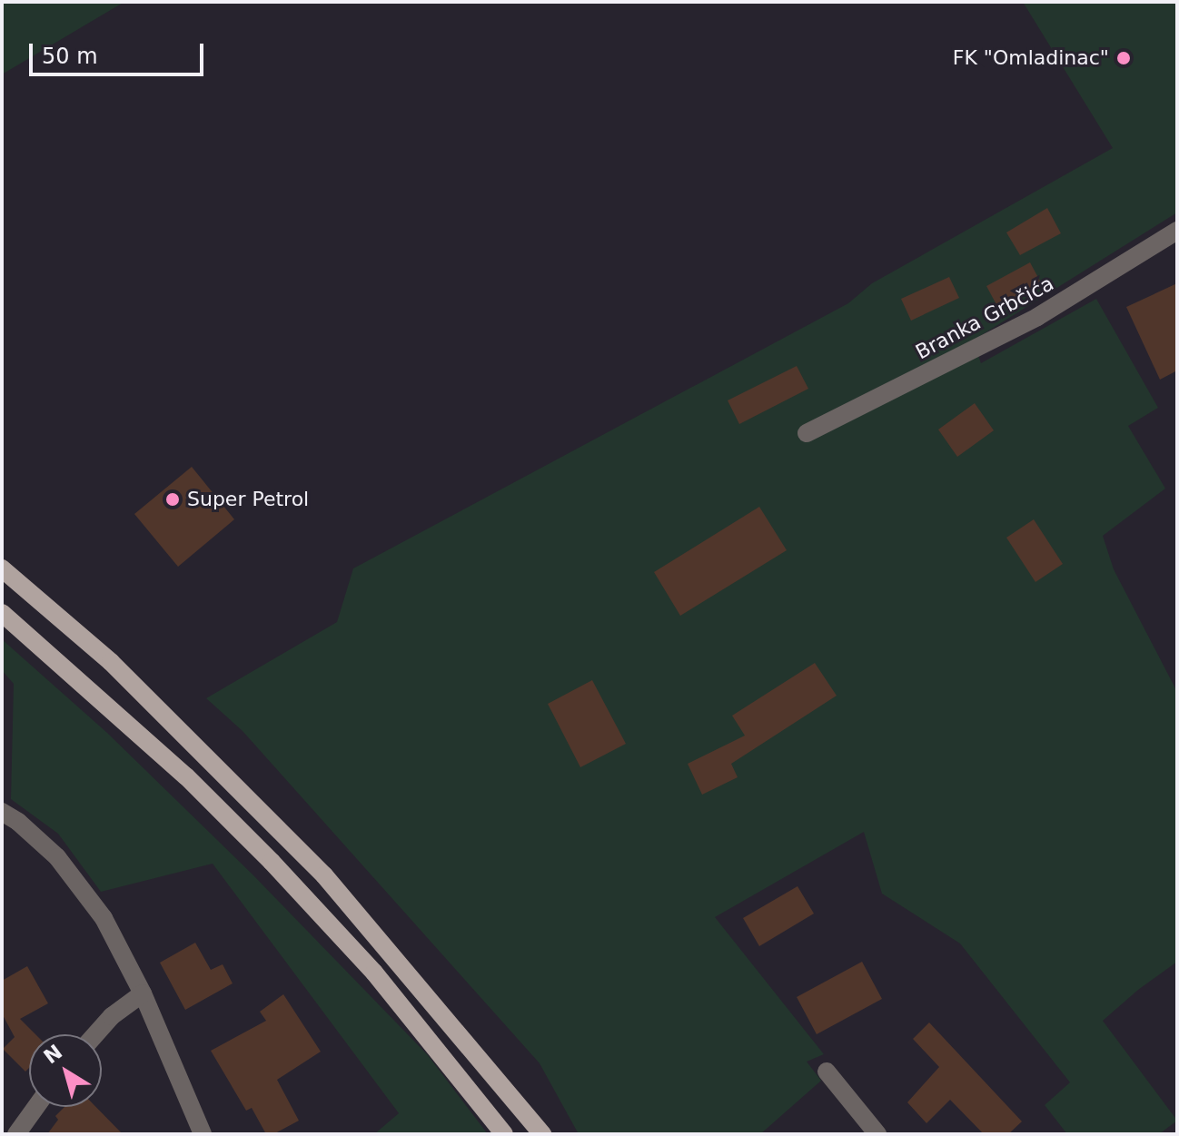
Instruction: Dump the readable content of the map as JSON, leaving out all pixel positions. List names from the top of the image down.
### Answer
{
  "streets": {
    "street": ["Branka Grbčića"]
  },
  "places": ["FK \"Omladinac\"", "Super Petrol"],
  "scale_bar": "50 m",
  "north": "top left"
}
